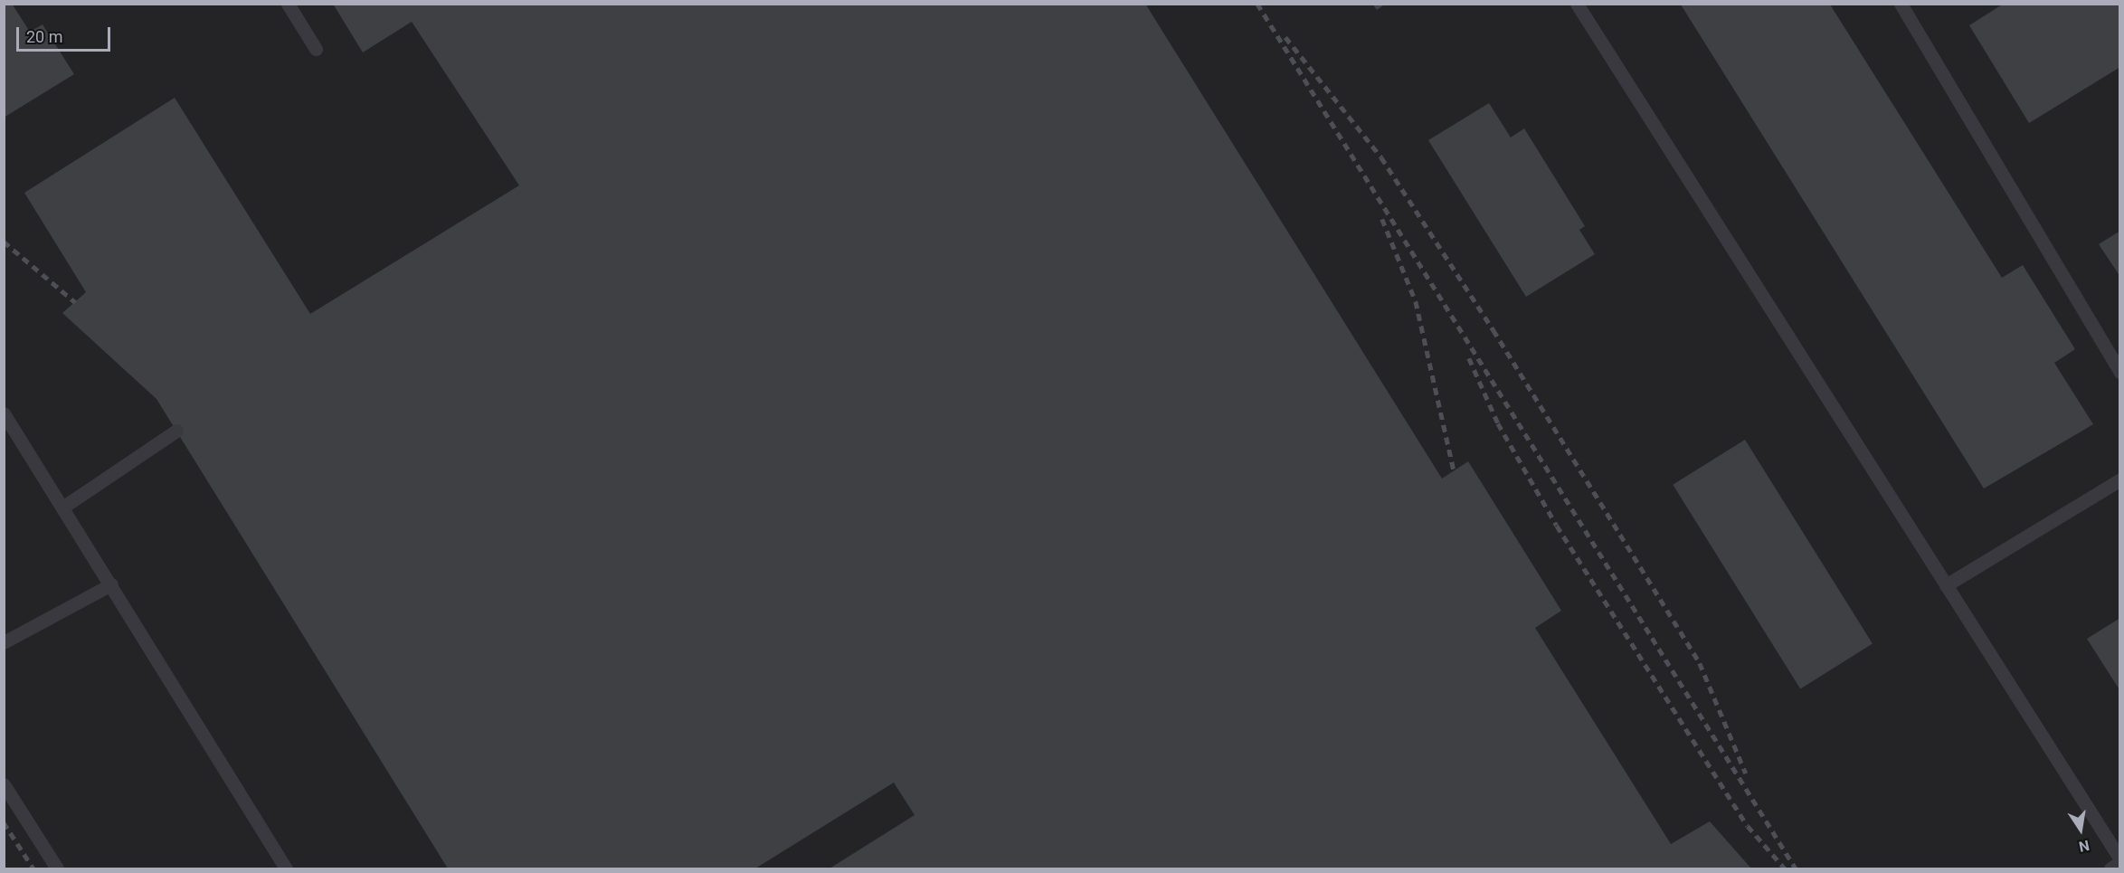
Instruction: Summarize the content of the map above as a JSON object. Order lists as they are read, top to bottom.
{
  "scale_bar": "20 m",
  "north": "bottom"
}
